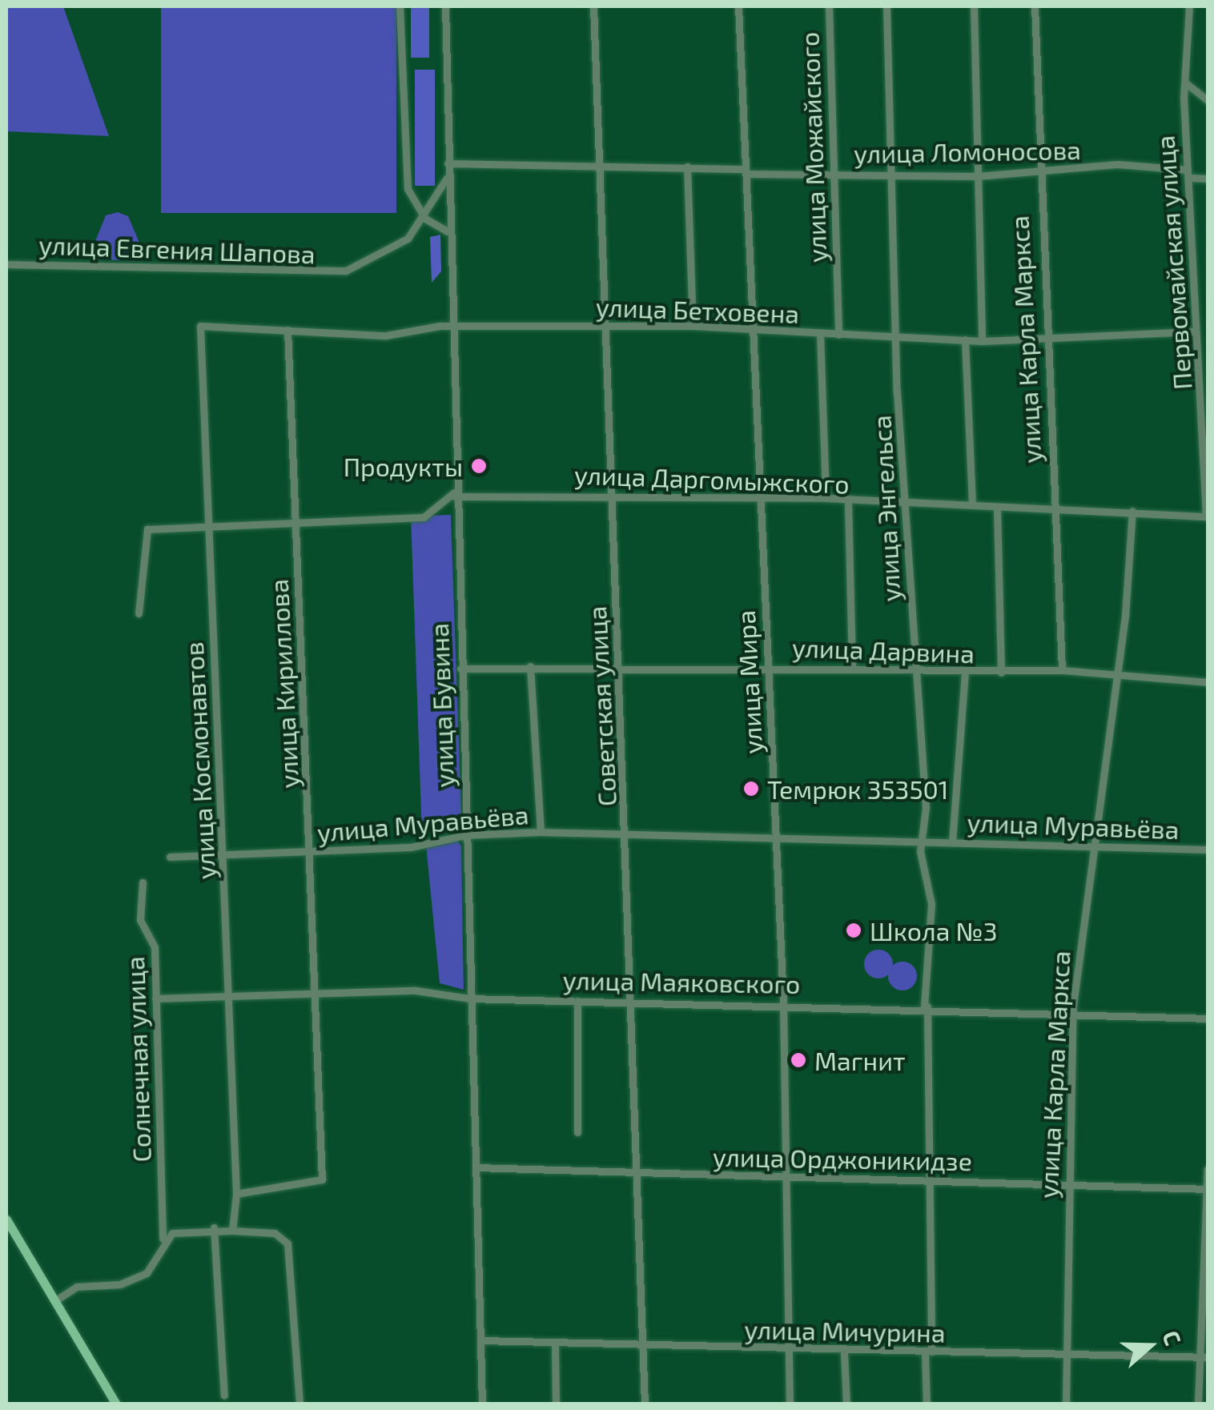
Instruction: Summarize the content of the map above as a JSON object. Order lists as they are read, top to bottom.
{
  "streets": {
    "street": [
      "улица Можайского",
      "улица Ломоносова",
      "улица Евгения Шапова",
      "Первомайская улица",
      "улица Бетховена",
      "улица Карла Маркса",
      "улица Даргомыжского",
      "улица Энгельса",
      "улица Дарвина",
      "улица Мира",
      "улица Кириллова",
      "улица Бувина",
      "Советская улица",
      "улица Космонавтов",
      "улица Муравьёва",
      "улица Маяковского",
      "Солнечная улица",
      "улица Орджоникидзе",
      "улица Мичурина"
    ]
  },
  "crossings": [
    ["улица Можайского", "улица Ломоносова"],
    ["улица Можайского", "улица Бетховена"],
    ["улица Ломоносова", "Первомайская улица"],
    ["улица Ломоносова", "улица Карла Маркса"],
    ["улица Ломоносова", "улица Энгельса"],
    ["улица Ломоносова", "улица Мира"],
    ["улица Ломоносова", "улица Бувина"],
    ["улица Ломоносова", "Советская улица"],
    ["улица Евгения Шапова", "улица Бувина"],
    ["Первомайская улица", "улица Бетховена"],
    ["Первомайская улица", "улица Даргомыжского"],
    ["улица Бетховена", "улица Карла Маркса"],
    ["улица Бетховена", "улица Энгельса"],
    ["улица Бетховена", "улица Мира"],
    ["улица Бетховена", "улица Кириллова"],
    ["улица Бетховена", "улица Бувина"],
    ["улица Бетховена", "Советская улица"],
    ["улица Бетховена", "улица Космонавтов"],
    ["улица Карла Маркса", "улица Даргомыжского"],
    ["улица Карла Маркса", "улица Дарвина"],
    ["улица Карла Маркса", "улица Муравьёва"],
    ["улица Карла Маркса", "улица Маяковского"],
    ["улица Карла Маркса", "улица Орджоникидзе"],
    ["улица Карла Маркса", "улица Мичурина"],
    ["улица Даргомыжского", "улица Энгельса"],
    ["улица Даргомыжского", "улица Мира"],
    ["улица Даргомыжского", "улица Бувина"],
    ["улица Даргомыжского", "Советская улица"],
    ["улица Энгельса", "улица Дарвина"],
    ["улица Энгельса", "улица Муравьёва"],
    ["улица Энгельса", "улица Маяковского"],
    ["улица Энгельса", "улица Орджоникидзе"],
    ["улица Энгельса", "улица Мичурина"],
    ["улица Дарвина", "улица Мира"],
    ["улица Дарвина", "улица Бувина"],
    ["улица Дарвина", "Советская улица"],
    ["улица Мира", "улица Муравьёва"],
    ["улица Мира", "улица Маяковского"],
    ["улица Мира", "улица Орджоникидзе"],
    ["улица Мира", "улица Мичурина"],
    ["улица Кириллова", "улица Космонавтов"],
    ["улица Кириллова", "улица Муравьёва"],
    ["улица Кириллова", "улица Маяковского"],
    ["улица Бувина", "улица Муравьёва"],
    ["улица Бувина", "улица Маяковского"],
    ["улица Бувина", "улица Орджоникидзе"],
    ["улица Бувина", "улица Мичурина"],
    ["Советская улица", "улица Муравьёва"],
    ["Советская улица", "улица Маяковского"],
    ["Советская улица", "улица Орджоникидзе"],
    ["Советская улица", "улица Мичурина"],
    ["улица Космонавтов", "улица Муравьёва"],
    ["улица Космонавтов", "улица Маяковского"],
    ["улица Маяковского", "Солнечная улица"]
  ],
  "places": [
    "Продукты",
    "Темрюк 353501",
    "Школа №3",
    "Магнит"
  ],
  "north": "right"
}
